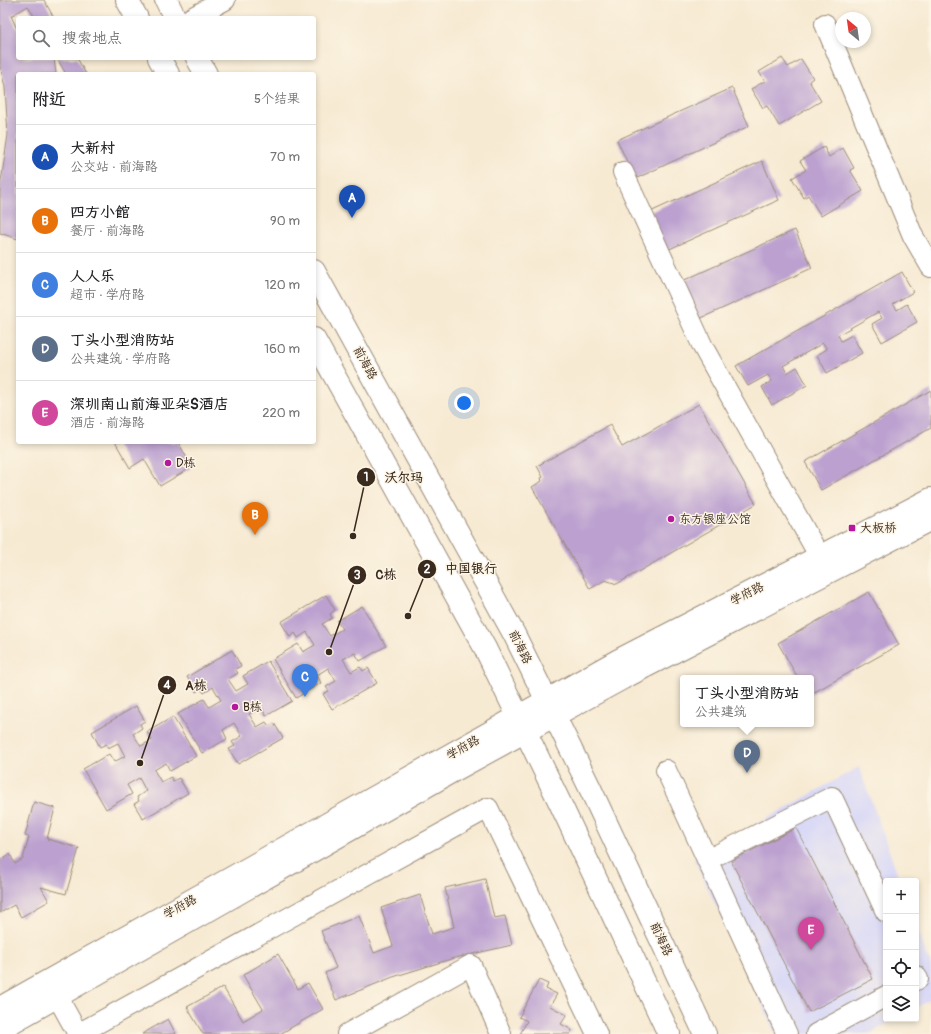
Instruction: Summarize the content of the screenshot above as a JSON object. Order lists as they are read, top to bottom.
{
  "streets": {
    "main road": ["前海路", "学府路"]
  },
  "crossings": [
    ["前海路", "学府路"]
  ],
  "places": {
    "other": [
      "D栋",
      "东方银座公馆",
      "沃尔玛",
      "中国银行",
      "C栋",
      "B栋",
      "A栋"
    ],
    "transit": ["大板桥"]
  },
  "north": "top left",
  "page": {
    "search": "搜索地点",
    "heading": ["附近", "5个结果"],
    "list": [
      {
        "mark": "A",
        "name": "大新村",
        "note": "公交站 · 前海路",
        "value": "70 m"
      },
      {
        "mark": "B",
        "name": "四方小館",
        "note": "餐厅 · 前海路",
        "value": "90 m"
      },
      {
        "mark": "C",
        "name": "人人乐",
        "note": "超市 · 学府路",
        "value": "120 m"
      },
      {
        "mark": "D",
        "name": "丁头小型消防站",
        "note": "公共建筑 · 学府路",
        "value": "160 m"
      },
      {
        "mark": "E",
        "name": "深圳南山前海亚朵S酒店",
        "note": "酒店 · 前海路",
        "value": "220 m"
      }
    ],
    "pins": [
      "A",
      "B",
      "C",
      "D",
      "E"
    ],
    "popup": ["丁头小型消防站", "公共建筑"],
    "map_buttons": ["+", "−"]
  }
}
